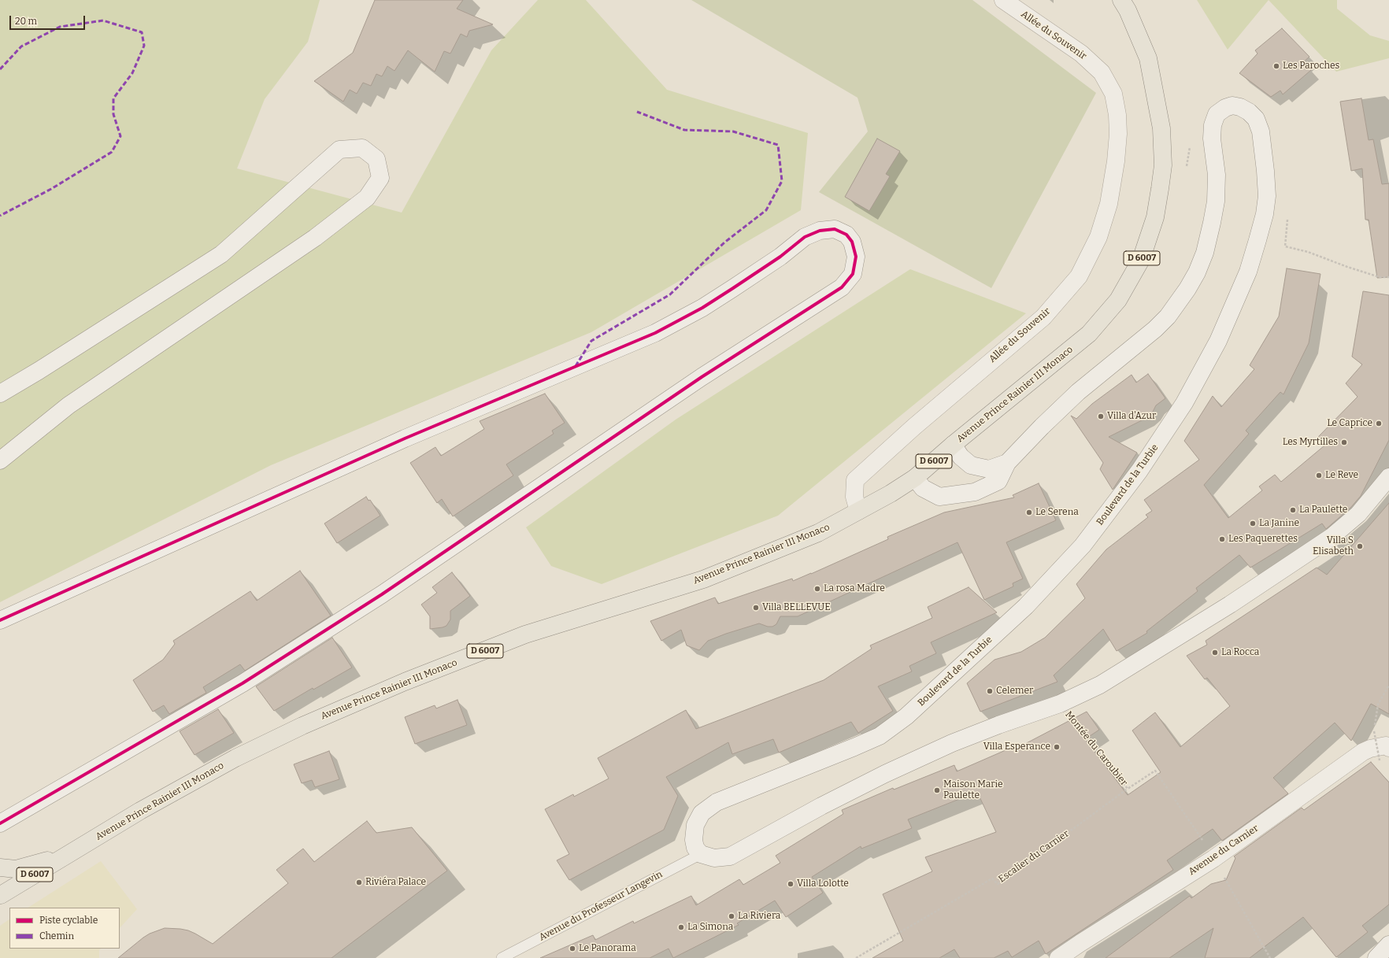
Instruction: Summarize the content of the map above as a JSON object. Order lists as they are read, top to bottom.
{
  "streets": {
    "main road": ["D 6007", "Avenue Prince Rainier III Monaco"],
    "street": ["Allée du Souvenir", "Boulevard de la Turbie", "Avenue du Carnier"],
    "lane": ["Avenue du Professeur Langevin"],
    "path": ["Montée du Caroubier", "Escalier du Carnier"]
  },
  "crossings": [
    ["Allée du Souvenir", "Avenue Prince Rainier III Monaco"],
    ["Avenue Prince Rainier III Monaco", "Boulevard de la Turbie"],
    ["Boulevard de la Turbie", "Avenue du Professeur Langevin"],
    ["Montée du Caroubier", "Avenue du Carnier"],
    ["Montée du Caroubier", "Escalier du Carnier"]
  ],
  "places": [
    "Les Paroches",
    "Villa d'Azur",
    "Le Caprice",
    "Les Myrtilles",
    "Le Reve",
    "La Paulette",
    "Le Serena",
    "La Janine",
    "Les Paquerettes",
    "Villa S Elisabeth",
    "La rosa Madre",
    "Villa BELLEVUE",
    "La Rocca",
    "Celemer",
    "Villa Esperance",
    "Maison Marie Paulette",
    "Riviéra Palace",
    "Villa Lolotte",
    "La Riviera",
    "La Simona",
    "Le Panorama"
  ],
  "legend": ["Piste cyclable", "Chemin"],
  "scale_bar": "20 m"
}
